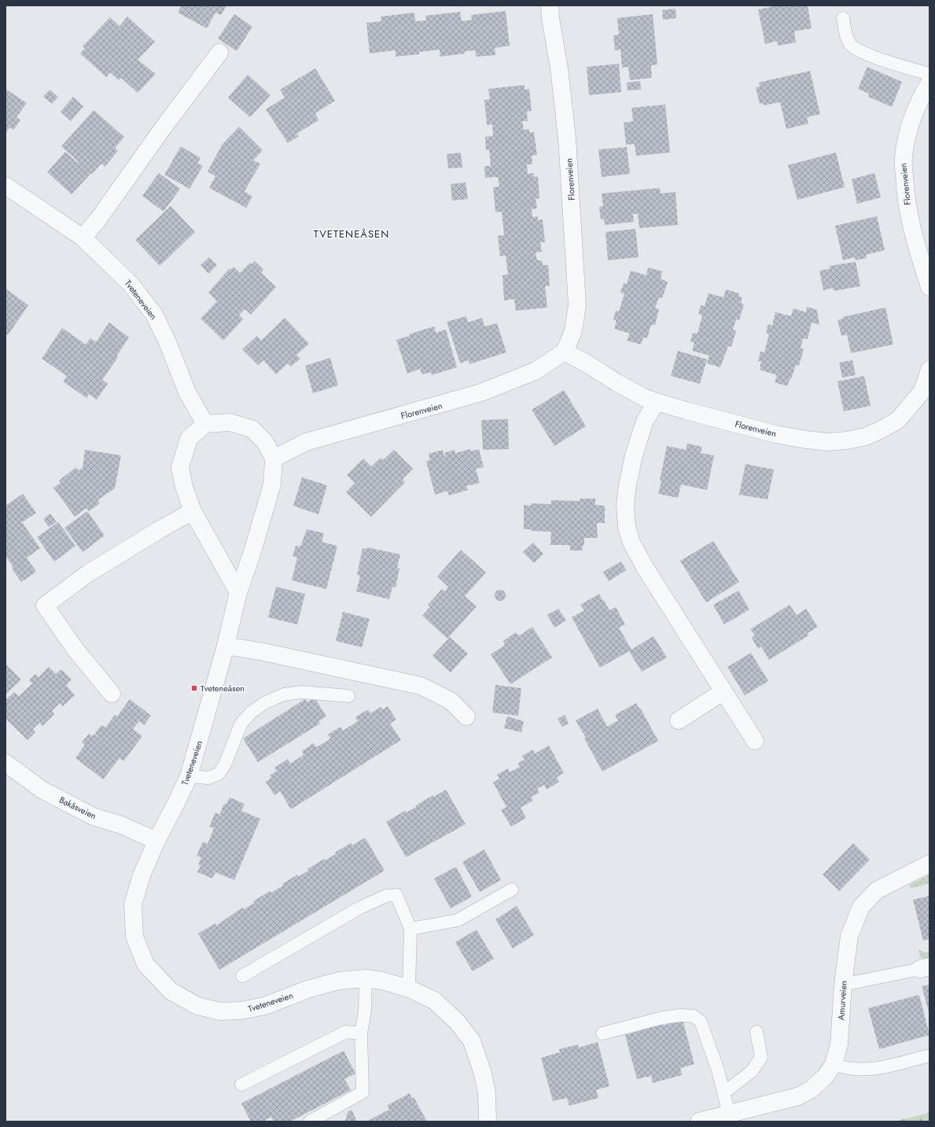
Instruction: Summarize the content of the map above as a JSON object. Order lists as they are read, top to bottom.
{
  "streets": {
    "street": [
      "Florenveien",
      "Tveteneveien",
      "Bakåsveien",
      "Amurveien"
    ]
  },
  "crossings": [
    ["Florenveien", "Tveteneveien"],
    ["Tveteneveien", "Bakåsveien"]
  ],
  "districts": ["TVETENEÅSEN"],
  "places": {
    "transit": ["Tveteneåsen"]
  }
}
